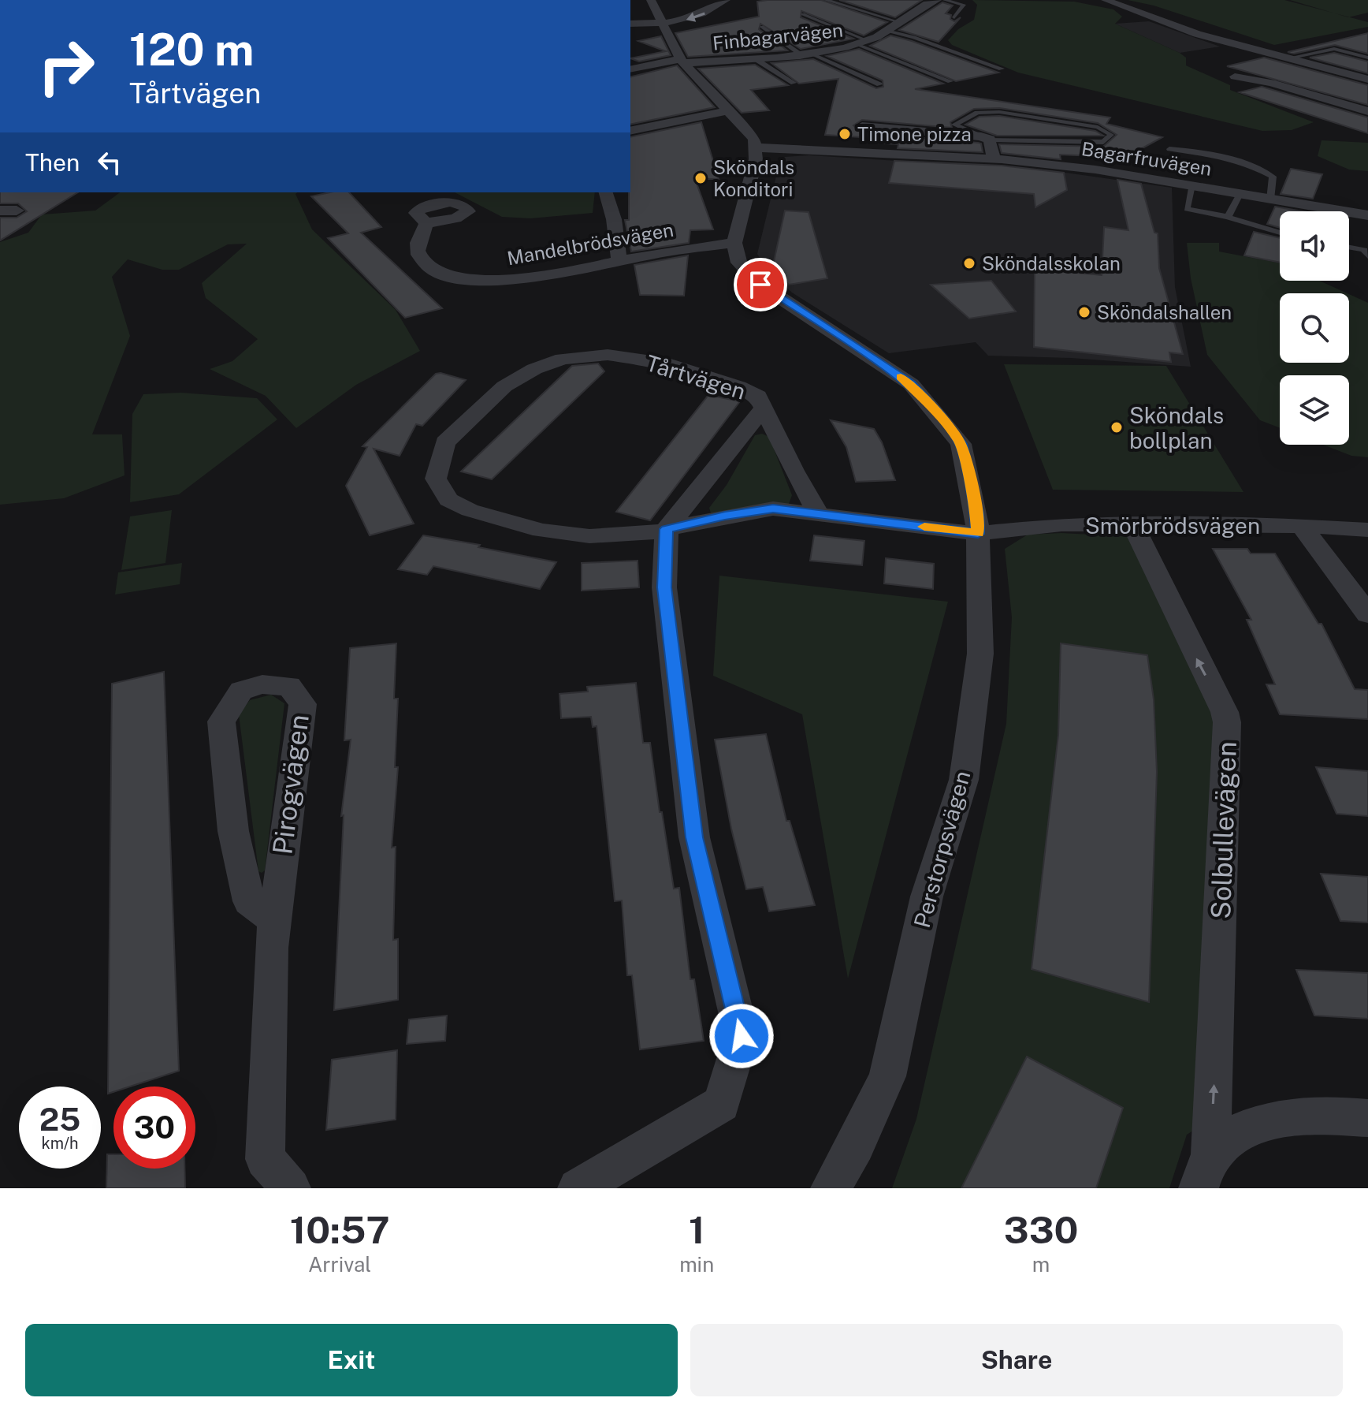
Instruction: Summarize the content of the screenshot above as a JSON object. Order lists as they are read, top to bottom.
{
  "streets": {
    "street": [
      "Finbagarvägen",
      "Bagarfruvägen",
      "Mandelbrödsvägen",
      "Tårtvägen",
      "Smörbrödsvägen",
      "Pirogvägen",
      "Solbullevägen",
      "Perstorpsvägen"
    ]
  },
  "crossings": [
    ["Mandelbrödsvägen", "Perstorpsvägen"],
    ["Tårtvägen", "Smörbrödsvägen"],
    ["Tårtvägen", "Perstorpsvägen"],
    ["Smörbrödsvägen", "Solbullevägen"],
    ["Smörbrödsvägen", "Perstorpsvägen"]
  ],
  "one_way": ["Solbullevägen"],
  "places": [
    "Timone pizza",
    "Sköndals Konditori",
    "Sköndalsskolan",
    "Sköndalshallen",
    "Sköndals bollplan"
  ],
  "page": {
    "turn": ["120 m", "Tårtvägen"],
    "then": "Then",
    "speed": "25 km/h",
    "limit": "30",
    "eta": [
      "10:57",
      "Arrival",
      "1",
      "min",
      "330",
      "m"
    ],
    "buttons": ["Exit", "Share"]
  }
}
